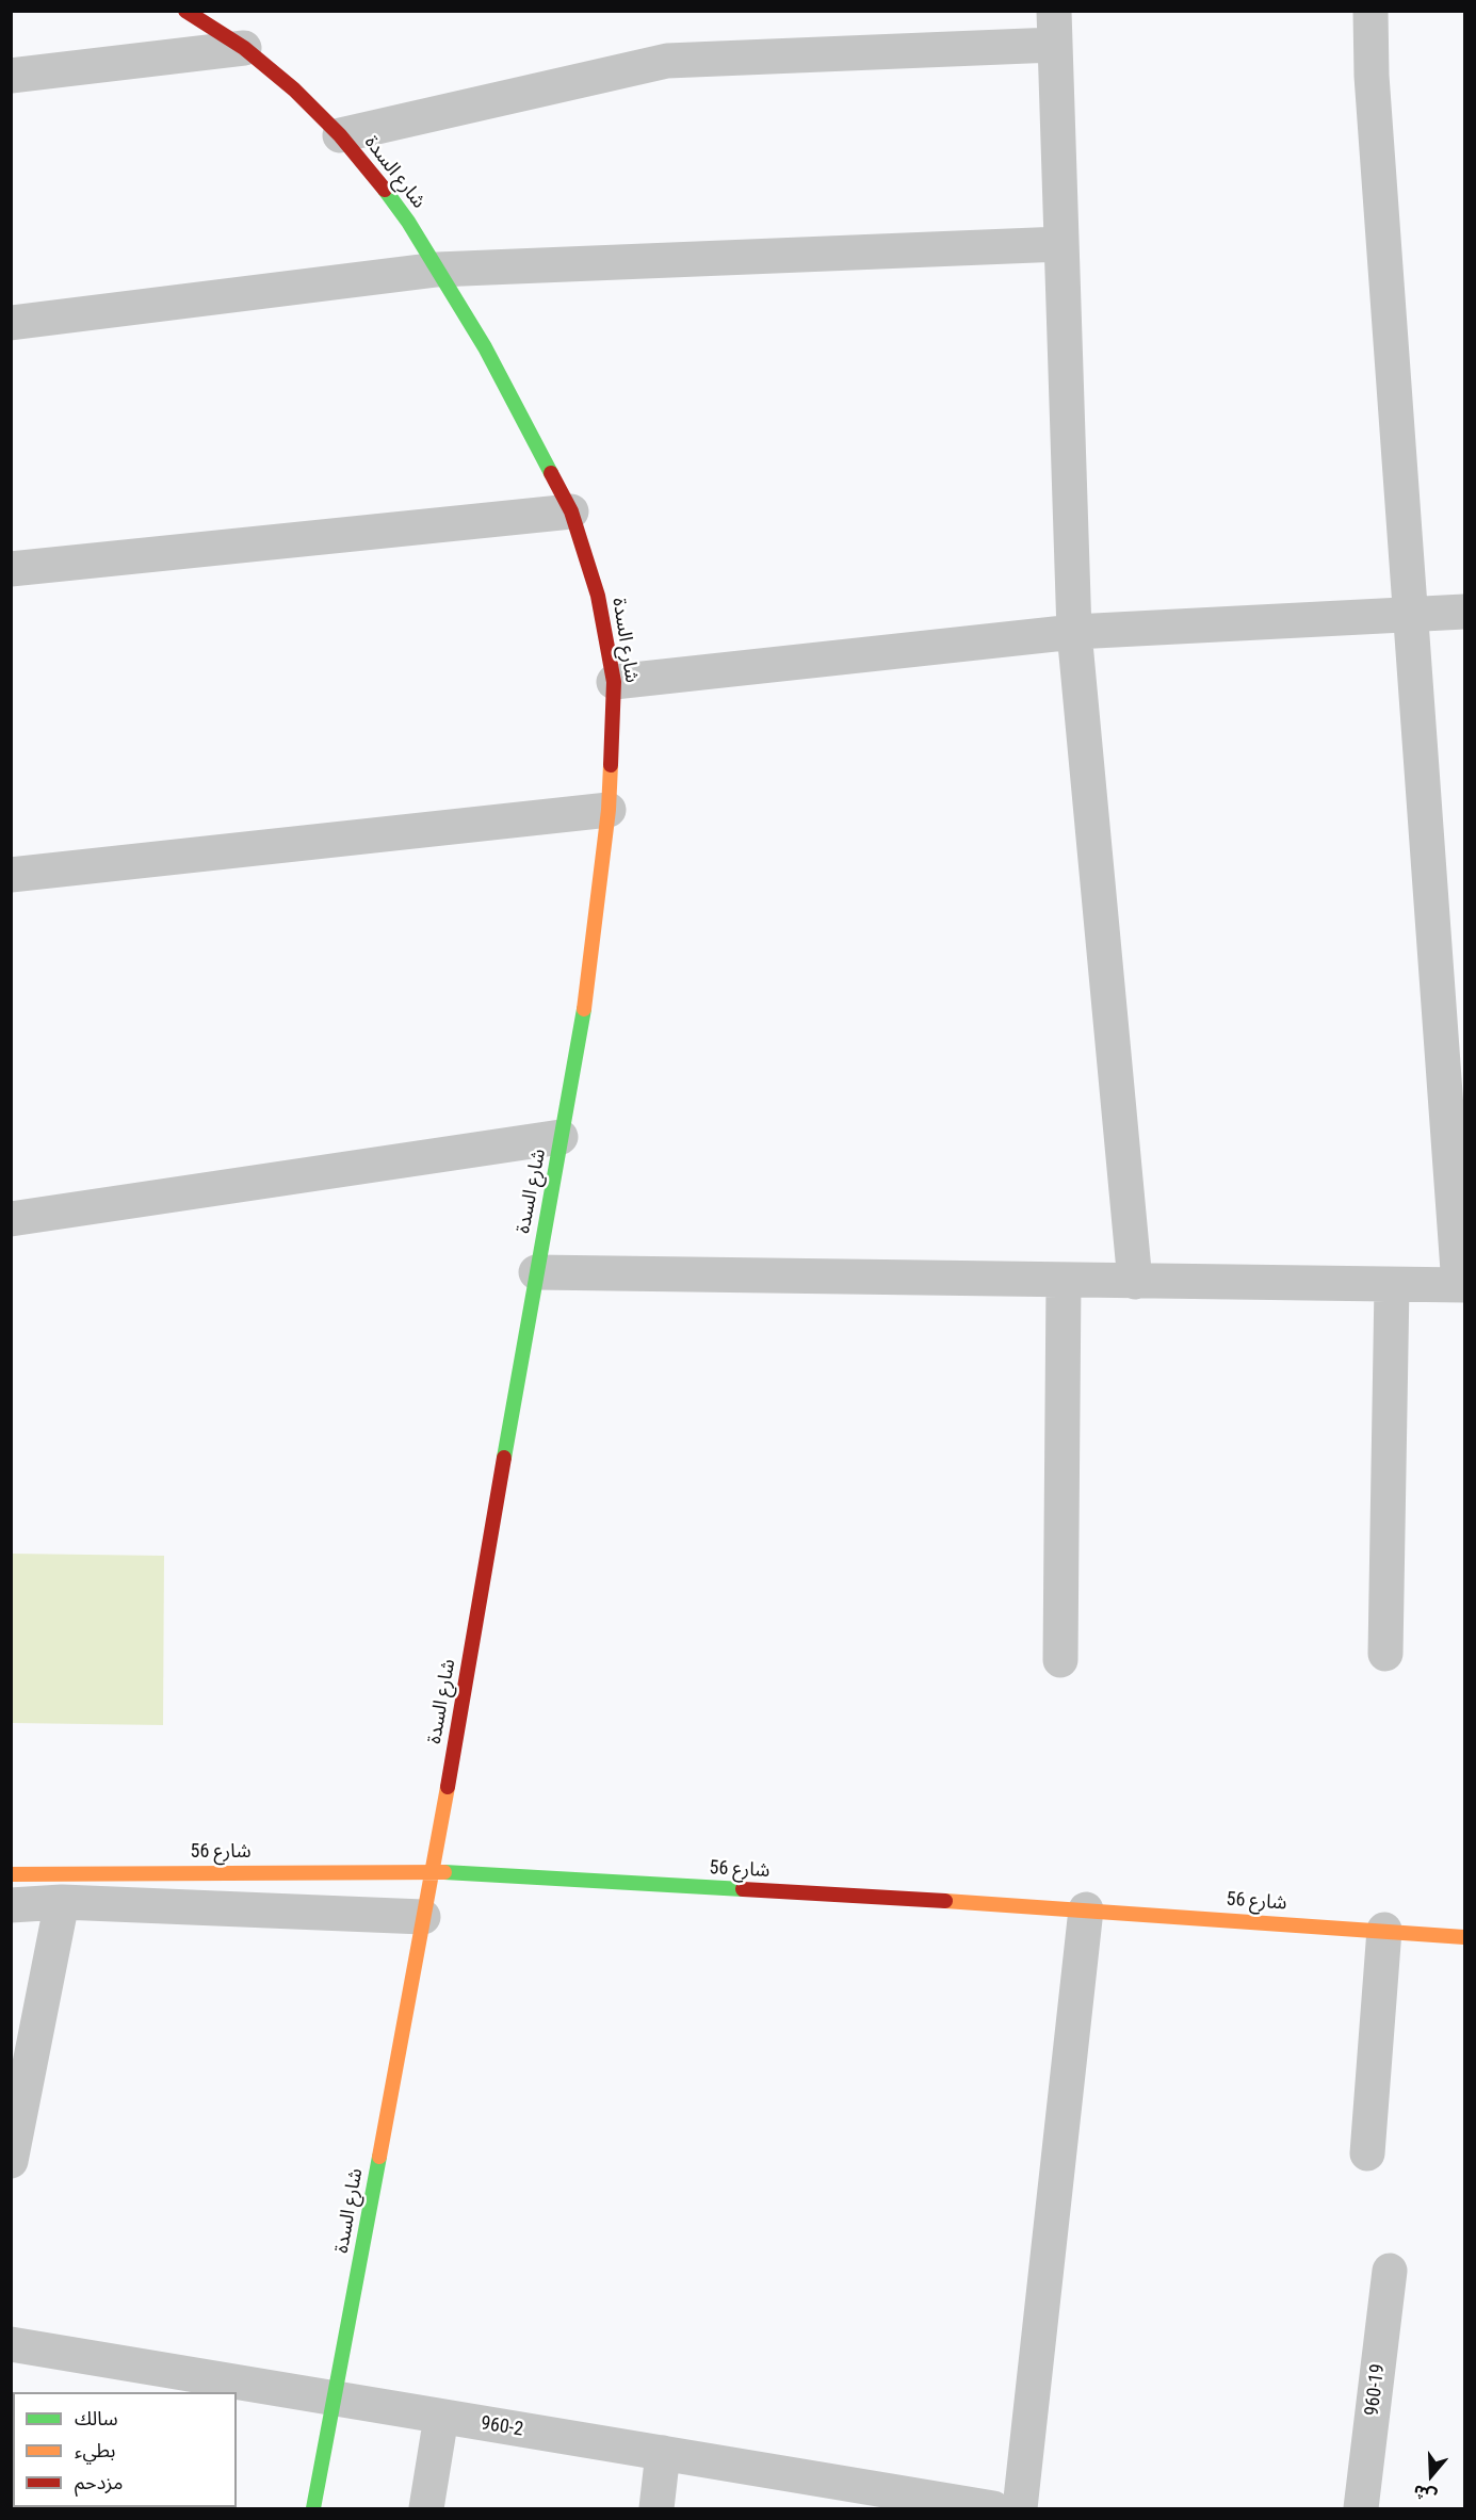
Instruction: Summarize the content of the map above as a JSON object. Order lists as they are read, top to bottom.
{
  "streets": {
    "street": [
      "شارع السدة",
      "شارع 56",
      "960-19",
      "960-2"
    ]
  },
  "crossings": [
    ["شارع السدة", "شارع 56"],
    ["شارع السدة", "960-2"]
  ],
  "legend": ["سالك", "بطيء", "مزدحم"],
  "north": "bottom"
}
